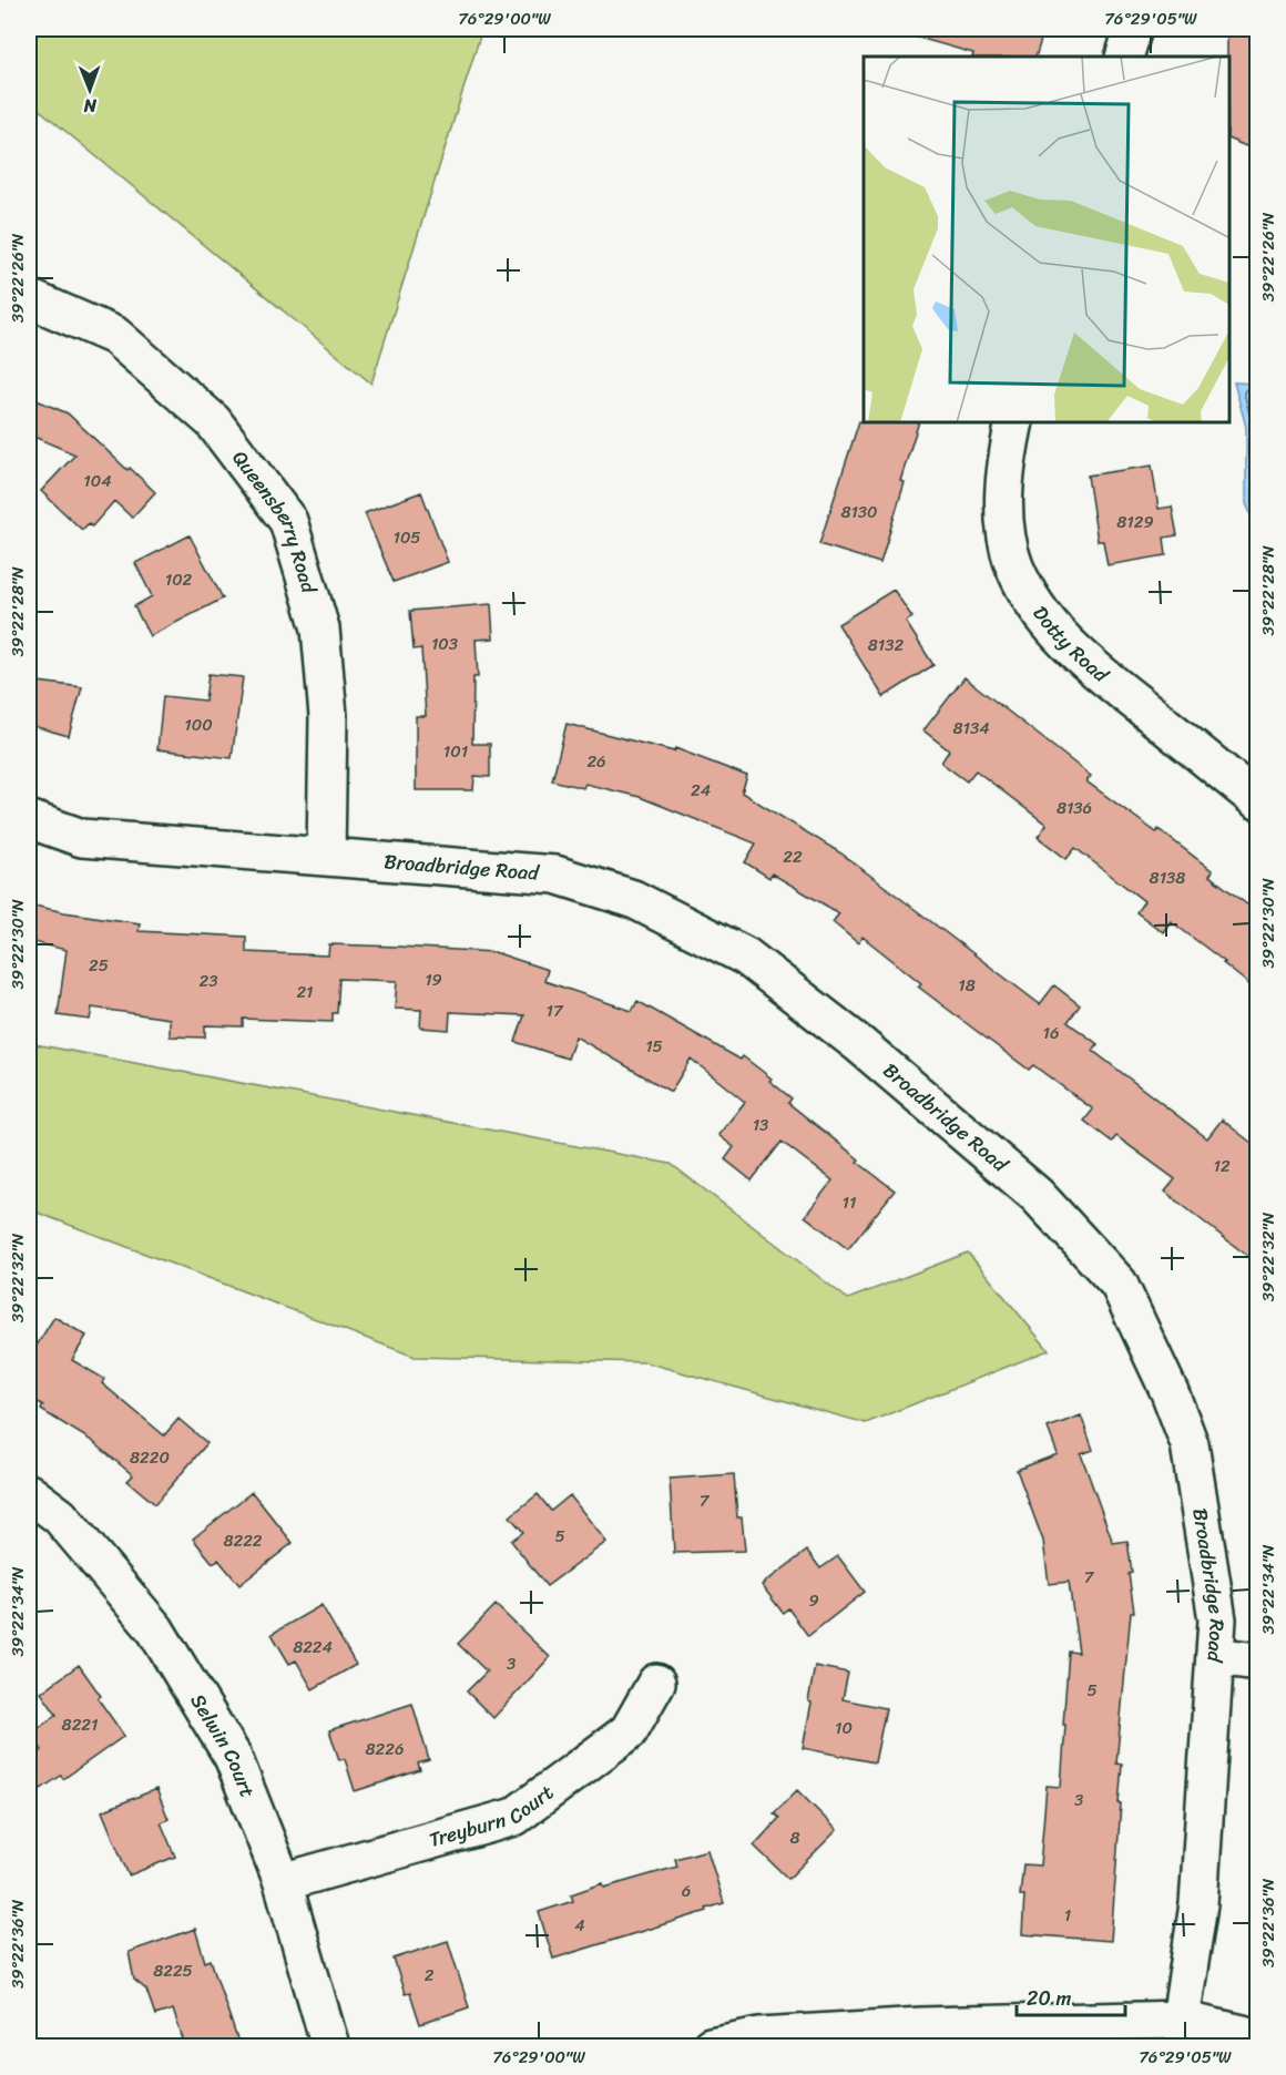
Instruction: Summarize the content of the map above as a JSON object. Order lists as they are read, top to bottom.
{
  "streets": {
    "street": [
      "Queensberry Road",
      "Dotty Road",
      "Broadbridge Road",
      "Selwin Court",
      "Treyburn Court"
    ]
  },
  "crossings": [
    ["Queensberry Road", "Broadbridge Road"],
    ["Selwin Court", "Treyburn Court"]
  ],
  "house_numbers": [
    "104",
    "8130",
    "8129",
    "105",
    "102",
    "103",
    "8132",
    "100",
    "8134",
    "101",
    "26",
    "24",
    "8136",
    "22",
    "8138",
    "25",
    "19",
    "23",
    "18",
    "21",
    "17",
    "16",
    "15",
    "13",
    "12",
    "11",
    "8220",
    "7",
    "5",
    "8222",
    "7",
    "9",
    "8224",
    "3",
    "5",
    "8221",
    "10",
    "8226",
    "3",
    "8",
    "6",
    "1",
    "4",
    "8225",
    "2"
  ],
  "scale_bar": "20 m",
  "north": "bottom",
  "coordinates": [
    "76°29'00\"W",
    "76°29'05\"W",
    "39°22'26\"N",
    "39°22'28\"N",
    "39°22'30\"N",
    "39°22'32\"N",
    "39°22'34\"N",
    "39°22'36\"N"
  ]
}
